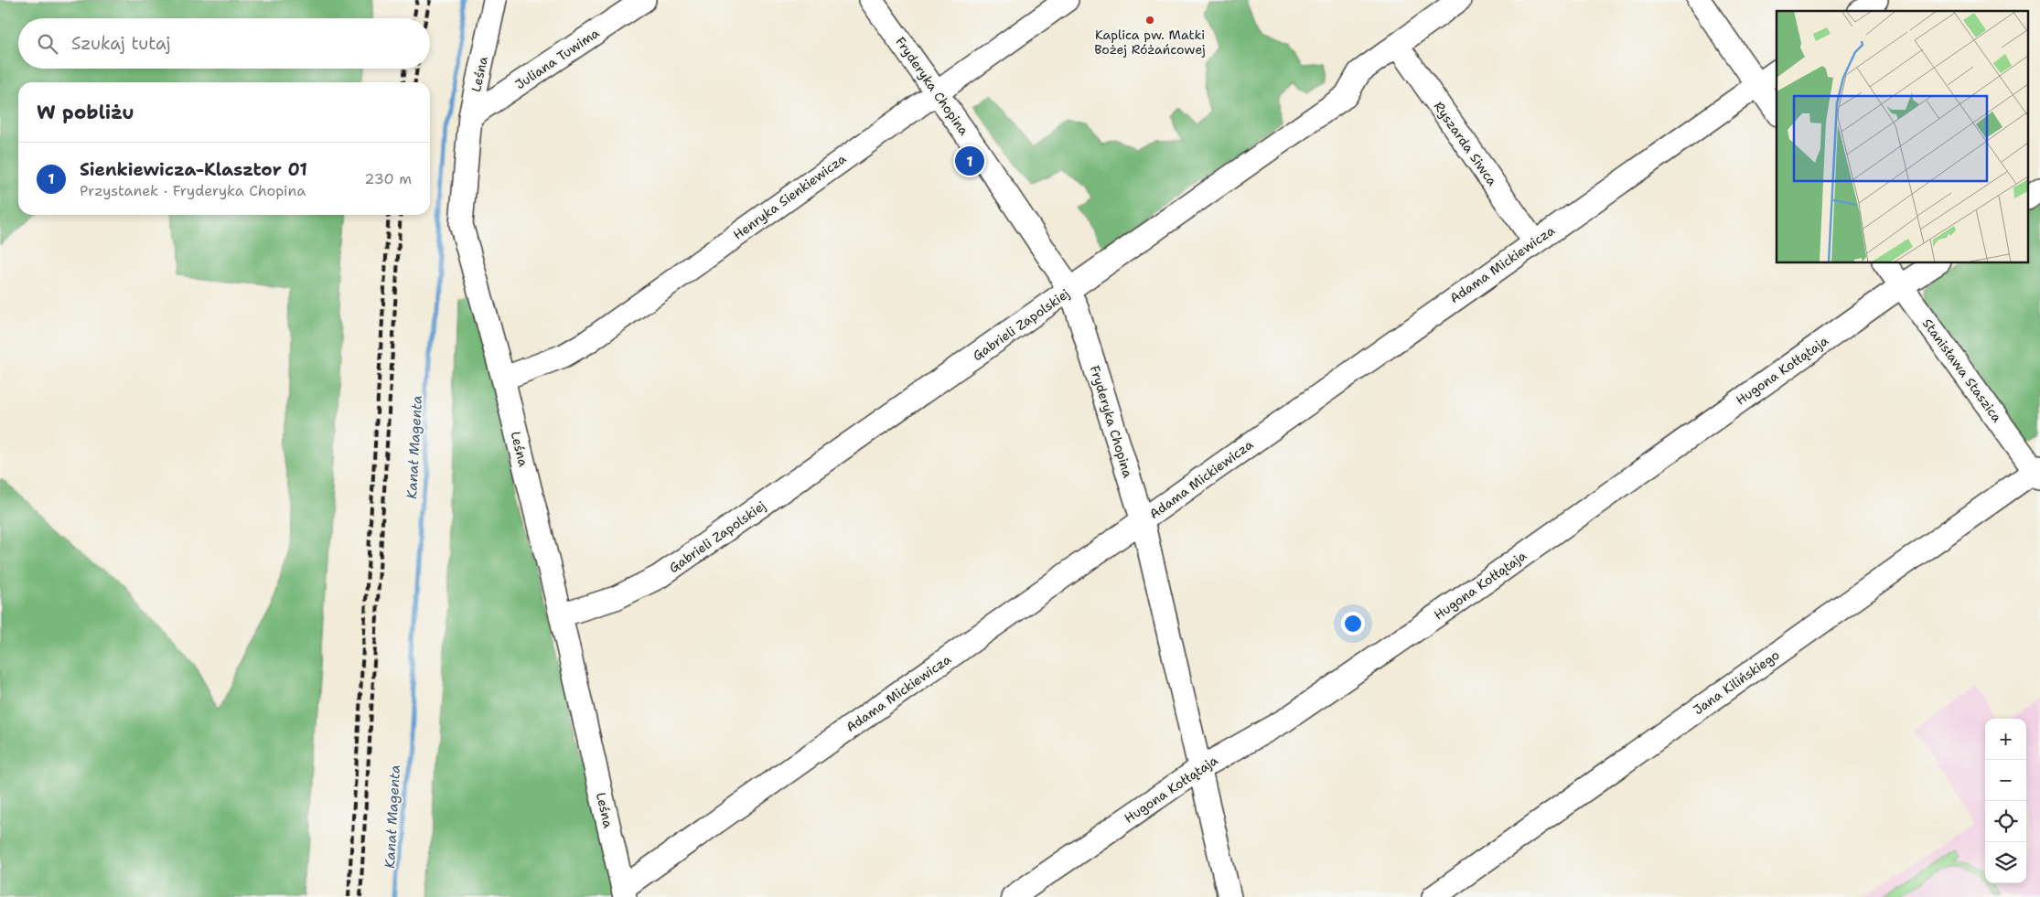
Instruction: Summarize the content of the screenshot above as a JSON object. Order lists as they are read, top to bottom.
{
  "streets": {
    "street": [
      "Juliana Tuwima",
      "Leśna",
      "Fryderyka Chopina",
      "Ryszarda Siwca",
      "Henryka Sienkiewicza",
      "Adama Mickiewicza",
      "Gabrieli Zapolskiej",
      "Hugona Kołłątaja",
      "Stanisława Staszica",
      "Jana Kilińskiego"
    ]
  },
  "crossings": [
    ["Juliana Tuwima", "Leśna"],
    ["Leśna", "Henryka Sienkiewicza"],
    ["Leśna", "Adama Mickiewicza"],
    ["Leśna", "Gabrieli Zapolskiej"],
    ["Fryderyka Chopina", "Henryka Sienkiewicza"],
    ["Fryderyka Chopina", "Adama Mickiewicza"],
    ["Fryderyka Chopina", "Gabrieli Zapolskiej"],
    ["Fryderyka Chopina", "Hugona Kołłątaja"],
    ["Ryszarda Siwca", "Adama Mickiewicza"],
    ["Ryszarda Siwca", "Gabrieli Zapolskiej"],
    ["Hugona Kołłątaja", "Stanisława Staszica"],
    ["Stanisława Staszica", "Jana Kilińskiego"]
  ],
  "water": ["Kanał Magenta"],
  "places": ["Kaplica pw. Matki Bożej Różańcowej"],
  "page": {
    "search": "Szukaj tutaj",
    "heading": "W pobliżu",
    "list": [
      {
        "mark": "1",
        "name": "Sienkiewicza-Klasztor 01",
        "note": "Przystanek · Fryderyka Chopina",
        "value": "230 m"
      }
    ],
    "pins": "1",
    "map_buttons": ["+", "−"]
  }
}
